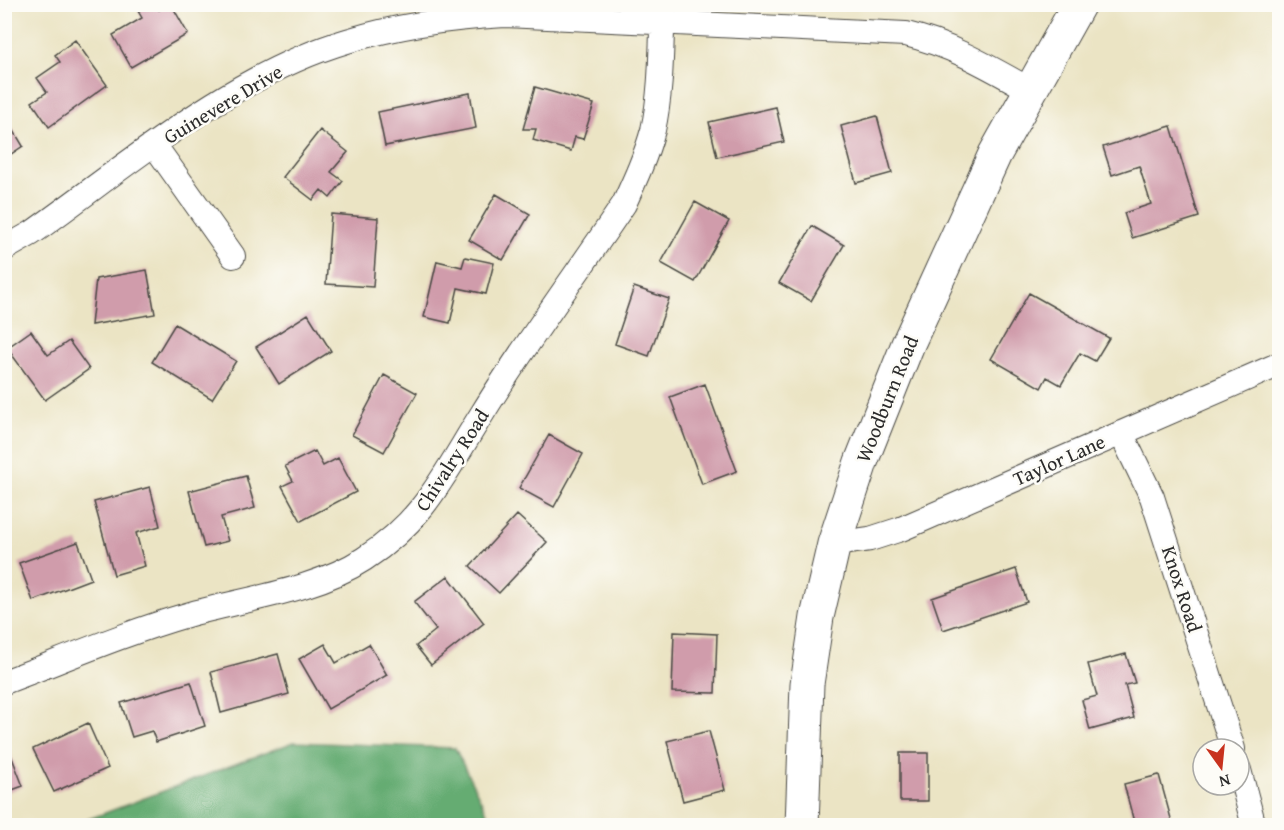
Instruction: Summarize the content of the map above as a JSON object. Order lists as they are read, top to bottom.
{
  "streets": {
    "street": [
      "Guinevere Drive",
      "Woodburn Road",
      "Chivalry Road",
      "Taylor Lane",
      "Knox Road"
    ]
  },
  "crossings": [
    ["Guinevere Drive", "Woodburn Road"],
    ["Guinevere Drive", "Chivalry Road"],
    ["Woodburn Road", "Taylor Lane"],
    ["Taylor Lane", "Knox Road"]
  ],
  "north": "bottom"
}
